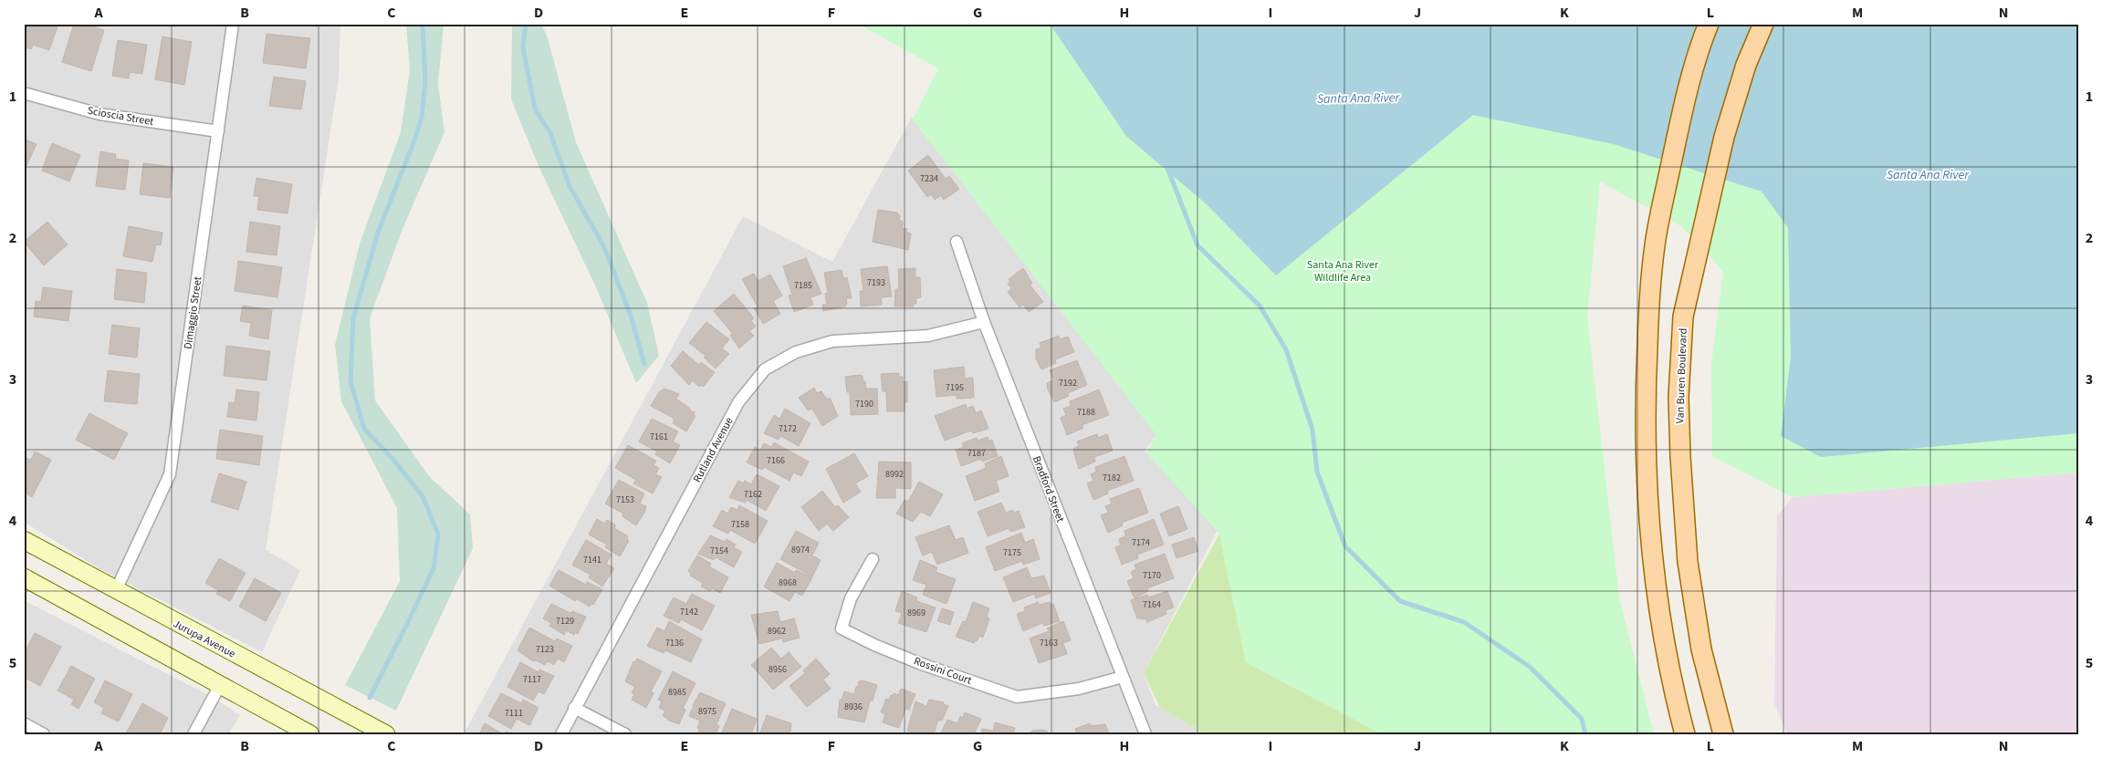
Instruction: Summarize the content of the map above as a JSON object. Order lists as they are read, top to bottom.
{
  "streets": {
    "main road": ["Van Buren Boulevard", "Jurupa Avenue"],
    "street": [
      "Scioscia Street",
      "Dimaggio Street",
      "Rutland Avenue",
      "Bradford Street",
      "Rossini Court"
    ]
  },
  "crossings": [
    ["Scioscia Street", "Dimaggio Street"],
    ["Dimaggio Street", "Jurupa Avenue"],
    ["Rutland Avenue", "Bradford Street"],
    ["Bradford Street", "Rossini Court"]
  ],
  "water": ["Santa Ana River"],
  "parks": ["Santa Ana River Wildlife Area"],
  "house_numbers": [
    "7234",
    "7193",
    "7185",
    "7192",
    "7195",
    "7190",
    "7188",
    "7172",
    "7161",
    "7187",
    "7166",
    "8992",
    "7182",
    "7162",
    "7153",
    "7158",
    "7174",
    "8974",
    "7154",
    "7175",
    "7141",
    "7170",
    "8968",
    "7164",
    "7142",
    "8969",
    "7129",
    "8962",
    "7136",
    "7163",
    "7123",
    "8956",
    "7117",
    "8985",
    "8936",
    "8975",
    "7111"
  ],
  "grid": {
    "columns": [
      "A",
      "B",
      "C",
      "D",
      "E",
      "F",
      "G",
      "H",
      "I",
      "J",
      "K",
      "L",
      "M",
      "N"
    ],
    "rows": [
      "1",
      "2",
      "3",
      "4",
      "5"
    ]
  }
}
